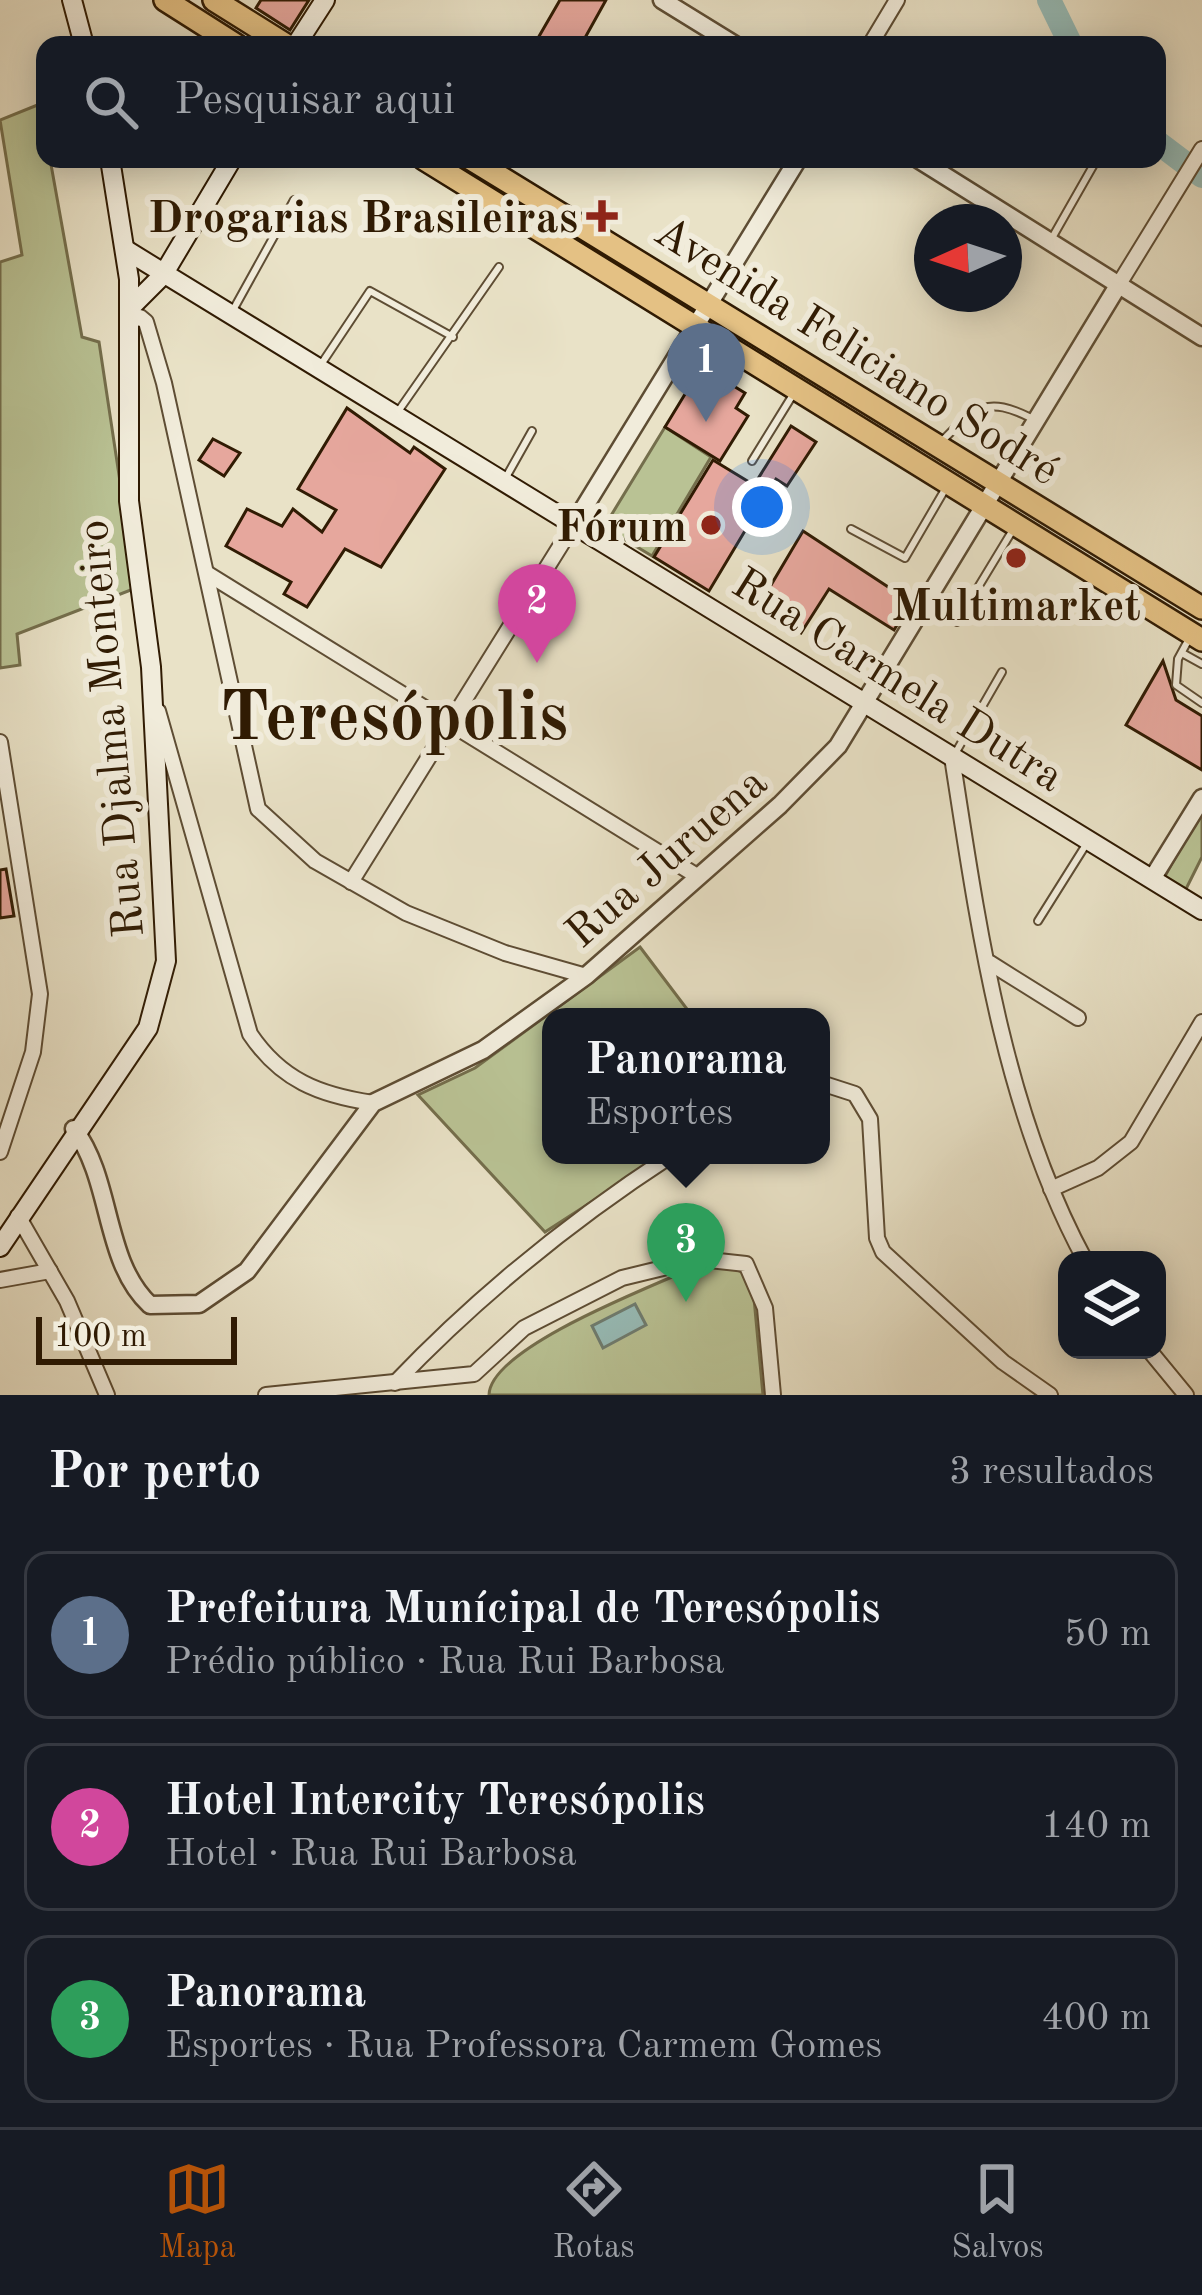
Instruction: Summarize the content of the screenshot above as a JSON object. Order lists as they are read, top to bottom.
{
  "streets": {
    "main road": ["Avenida Feliciano Sodré", "Rua Carmela Dutra", "Rua Djalma Monteiro"],
    "street": ["Rua Juruena"]
  },
  "crossings": [
    ["Avenida Feliciano Sodré", "Rua Juruena"],
    ["Rua Carmela Dutra", "Rua Djalma Monteiro"],
    ["Rua Carmela Dutra", "Rua Juruena"],
    ["Rua Djalma Monteiro", "Rua Juruena"]
  ],
  "districts": ["Teresópolis"],
  "places": {
    "health": ["Drogarias Brasileiras"],
    "other": ["Fórum", "Multimarket"]
  },
  "scale_bar": "100 m",
  "north": "left",
  "page": {
    "search": "Pesquisar aqui",
    "pins": ["1", "2", "3"],
    "popup": ["Panorama", "Esportes"],
    "scale": "100 m",
    "heading": ["Por perto", "3 resultados"],
    "list": [
      {
        "mark": "1",
        "name": "Prefeitura Munícipal de Teresópolis",
        "note": "Prédio público · Rua Rui Barbosa",
        "value": "50 m"
      },
      {
        "mark": "2",
        "name": "Hotel Intercity Teresópolis",
        "note": "Hotel · Rua Rui Barbosa",
        "value": "140 m"
      },
      {
        "mark": "3",
        "name": "Panorama",
        "note": "Esportes · Rua Professora Carmem Gomes",
        "value": "400 m"
      }
    ],
    "nav": ["Mapa", "Rotas", "Salvos"]
  }
}
